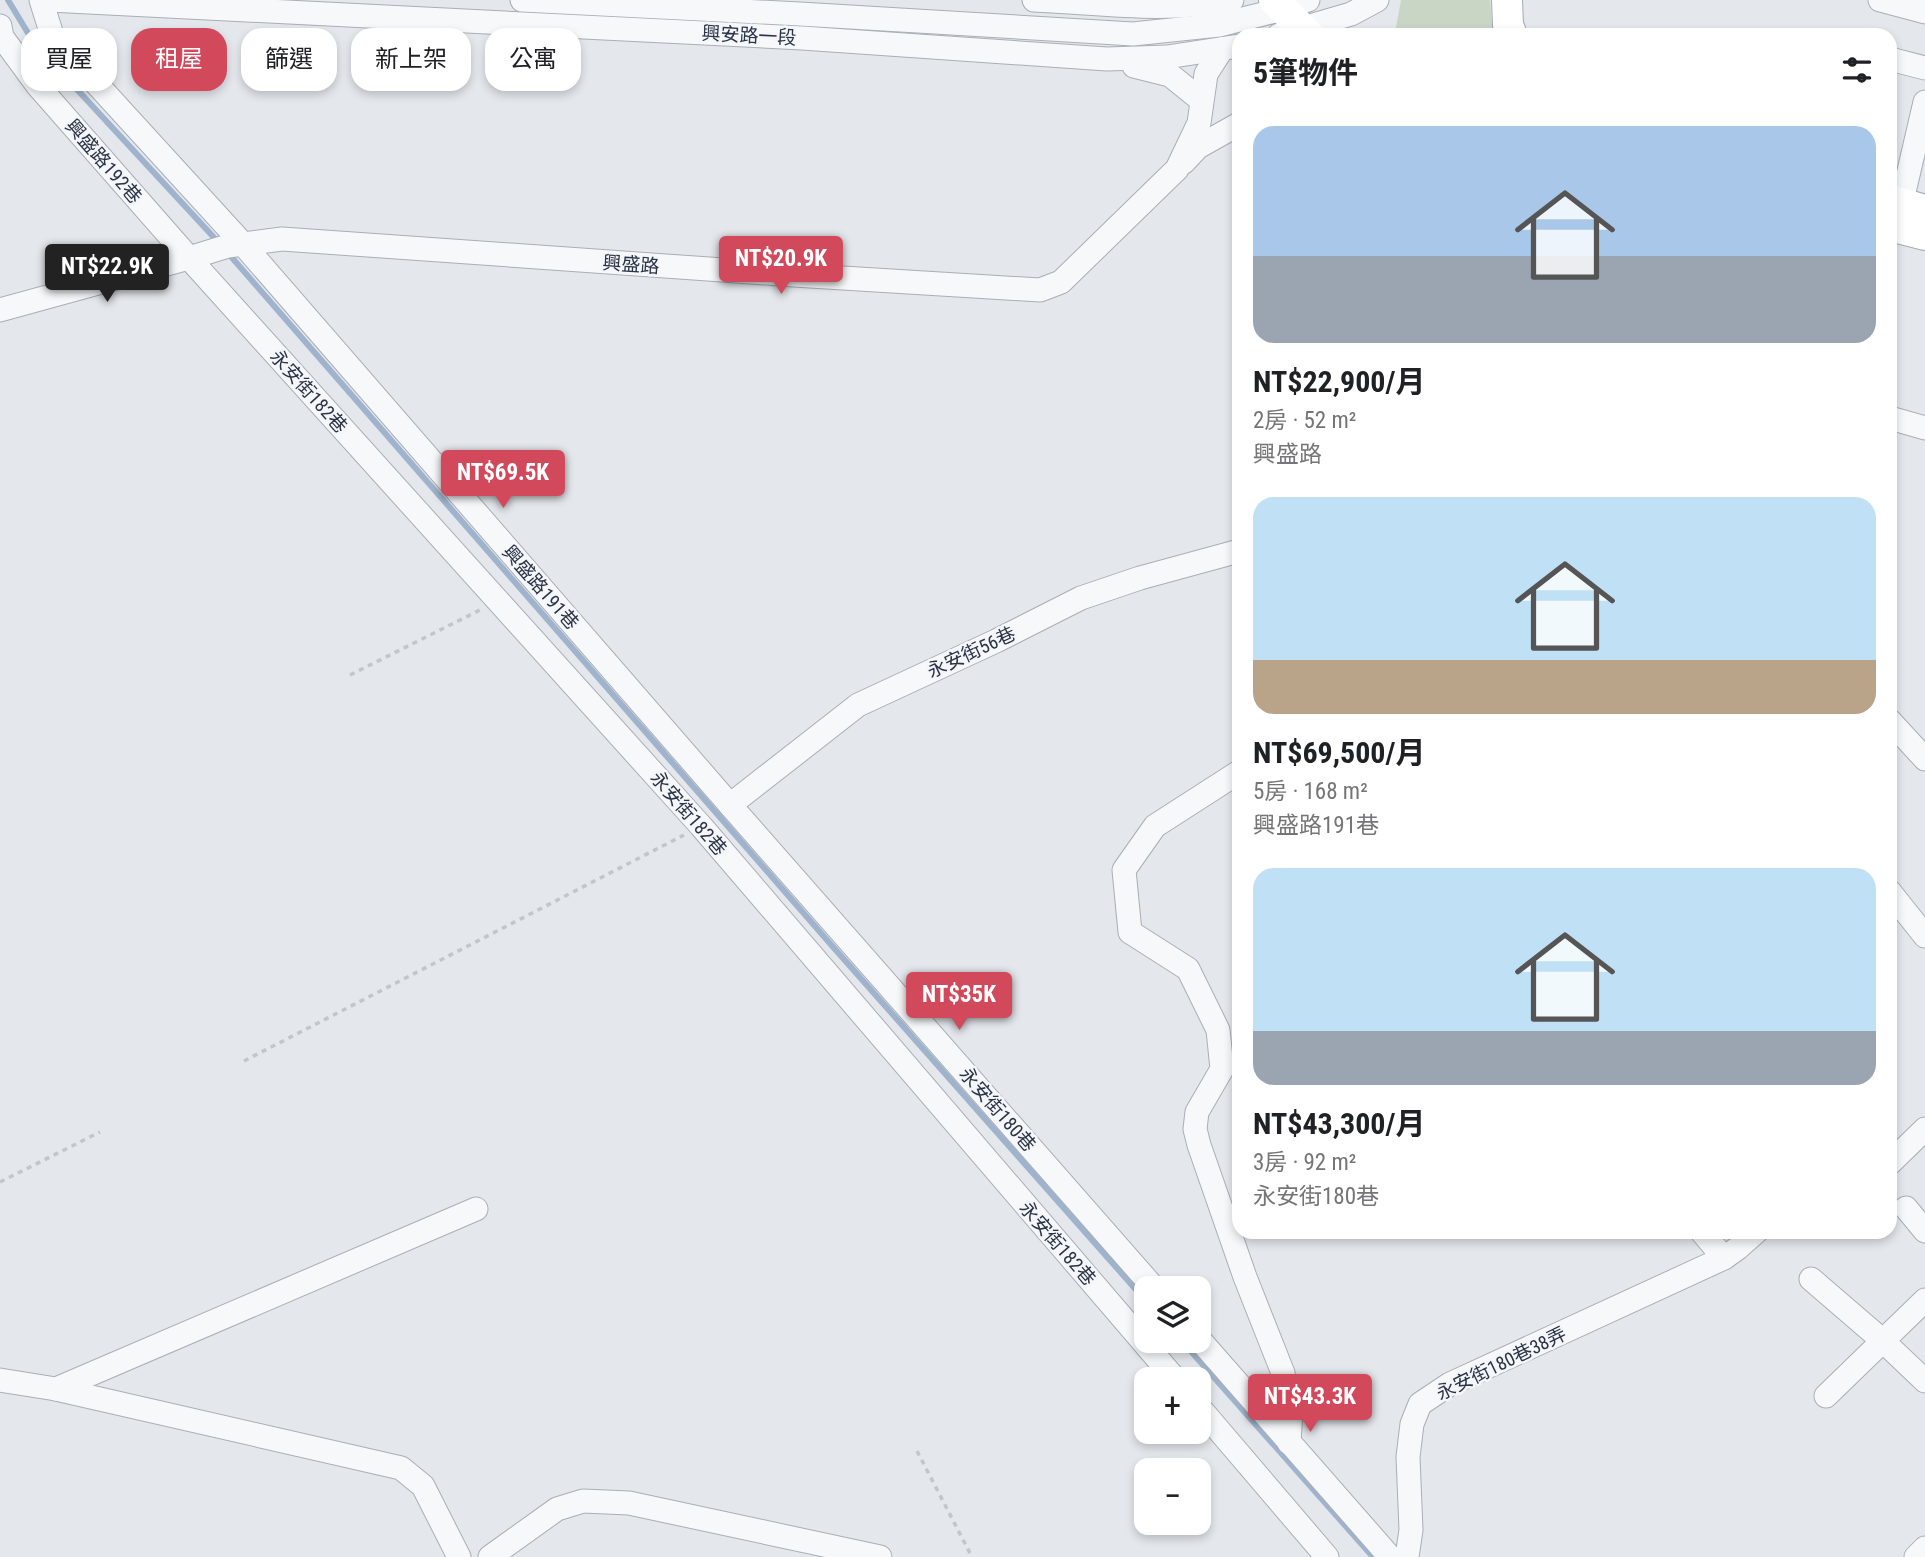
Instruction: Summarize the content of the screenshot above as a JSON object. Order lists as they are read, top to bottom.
{
  "streets": {
    "street": [
      "興安路一段",
      "興盛路192巷",
      "興盛路",
      "永安街182巷",
      "興盛路191巷",
      "永安街56巷",
      "永安街180巷",
      "永安街180巷38弄"
    ]
  },
  "crossings": [
    ["興安路一段", "興盛路"],
    ["興盛路192巷", "興盛路"],
    ["興盛路192巷", "永安街182巷"],
    ["興盛路", "永安街182巷"],
    ["興盛路", "興盛路191巷"],
    ["興盛路191巷", "永安街56巷"],
    ["興盛路191巷", "永安街180巷"],
    ["永安街56巷", "永安街180巷"]
  ],
  "page": {
    "chip": [
      "買屋",
      "租屋",
      "篩選",
      "新上架",
      "公寓"
    ],
    "heading": "5筆物件",
    "list": [
      {
        "name": "NT$22,900/月",
        "note": "2房 · 52 m² · 興盛路"
      },
      {
        "name": "NT$69,500/月",
        "note": "5房 · 168 m² · 興盛路191巷"
      },
      {
        "name": "NT$43,300/月",
        "note": "3房 · 92 m² · 永安街180巷"
      }
    ],
    "price": [
      "NT$20.9K",
      "NT$22.9K",
      "NT$69.5K",
      "NT$35K",
      "NT$43.3K"
    ],
    "map_buttons": ["+", "−"]
  }
}
